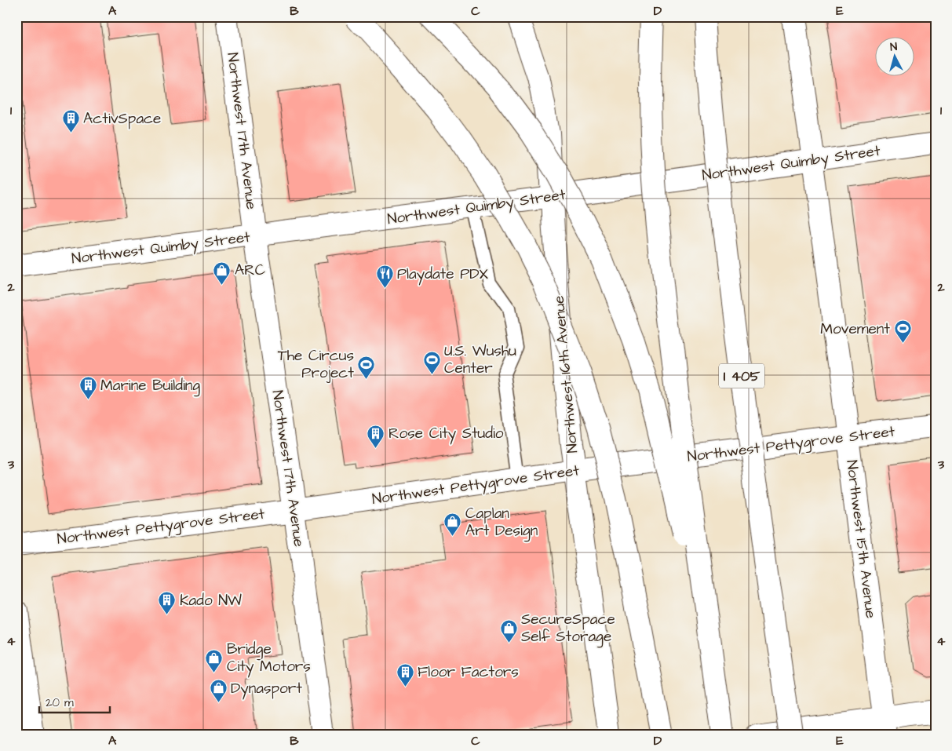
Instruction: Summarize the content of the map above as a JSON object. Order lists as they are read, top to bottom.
{
  "streets": {
    "main road": [
      "Northwest 17th Avenue",
      "Northwest Quimby Street",
      "Northwest 16th Avenue",
      "I 405",
      "Northwest Pettygrove Street",
      "Northwest 15th Avenue"
    ]
  },
  "crossings": [
    ["Northwest 17th Avenue", "Northwest Quimby Street"],
    ["Northwest 17th Avenue", "Northwest Pettygrove Street"],
    ["Northwest Quimby Street", "Northwest 16th Avenue"],
    ["Northwest Quimby Street", "Northwest 15th Avenue"],
    ["Northwest 16th Avenue", "Northwest Pettygrove Street"],
    ["Northwest Pettygrove Street", "Northwest 15th Avenue"]
  ],
  "places": {
    "building": [
      "ActivSpace",
      "Marine Building",
      "Rose City Studio",
      "Kado NW",
      "Floor Factors"
    ],
    "shop": [
      "ARC",
      "Caplan Art Design",
      "SecureSpace Self Storage",
      "Bridge City Motors",
      "Dynasport"
    ],
    "restaurant": ["Playdate PDX"],
    "sports": ["Movement", "U.S. Wushu Center", "The Circus Project"]
  },
  "scale_bar": "20 m",
  "north": "top",
  "grid": {
    "columns": [
      "A",
      "B",
      "C",
      "D",
      "E"
    ],
    "rows": [
      "1",
      "2",
      "3",
      "4"
    ]
  }
}
